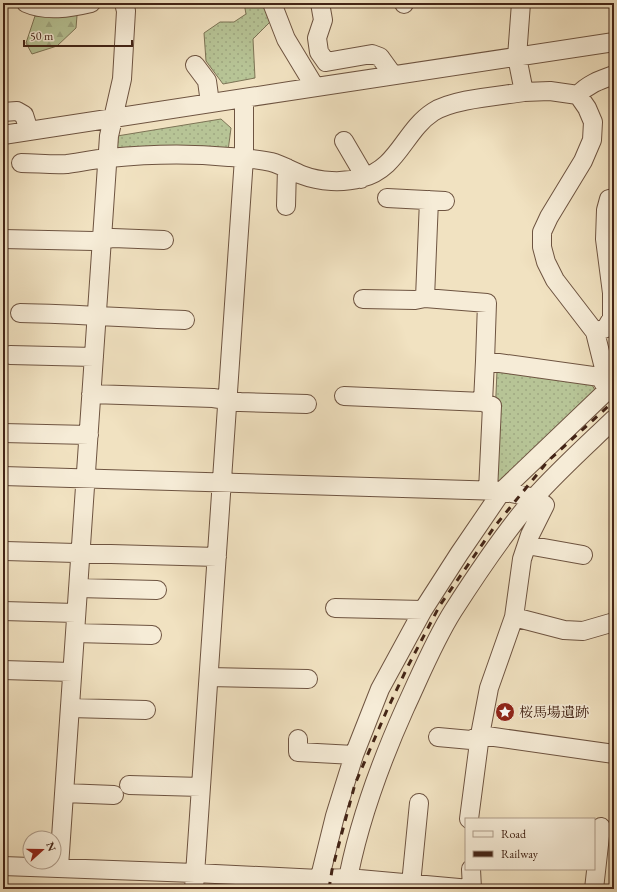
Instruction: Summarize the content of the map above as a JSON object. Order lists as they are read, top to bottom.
{
  "places": {
    "place": ["桜馬場遺跡"]
  },
  "legend": ["Road", "Railway"],
  "scale_bar": "50 m",
  "north": "right"
}
